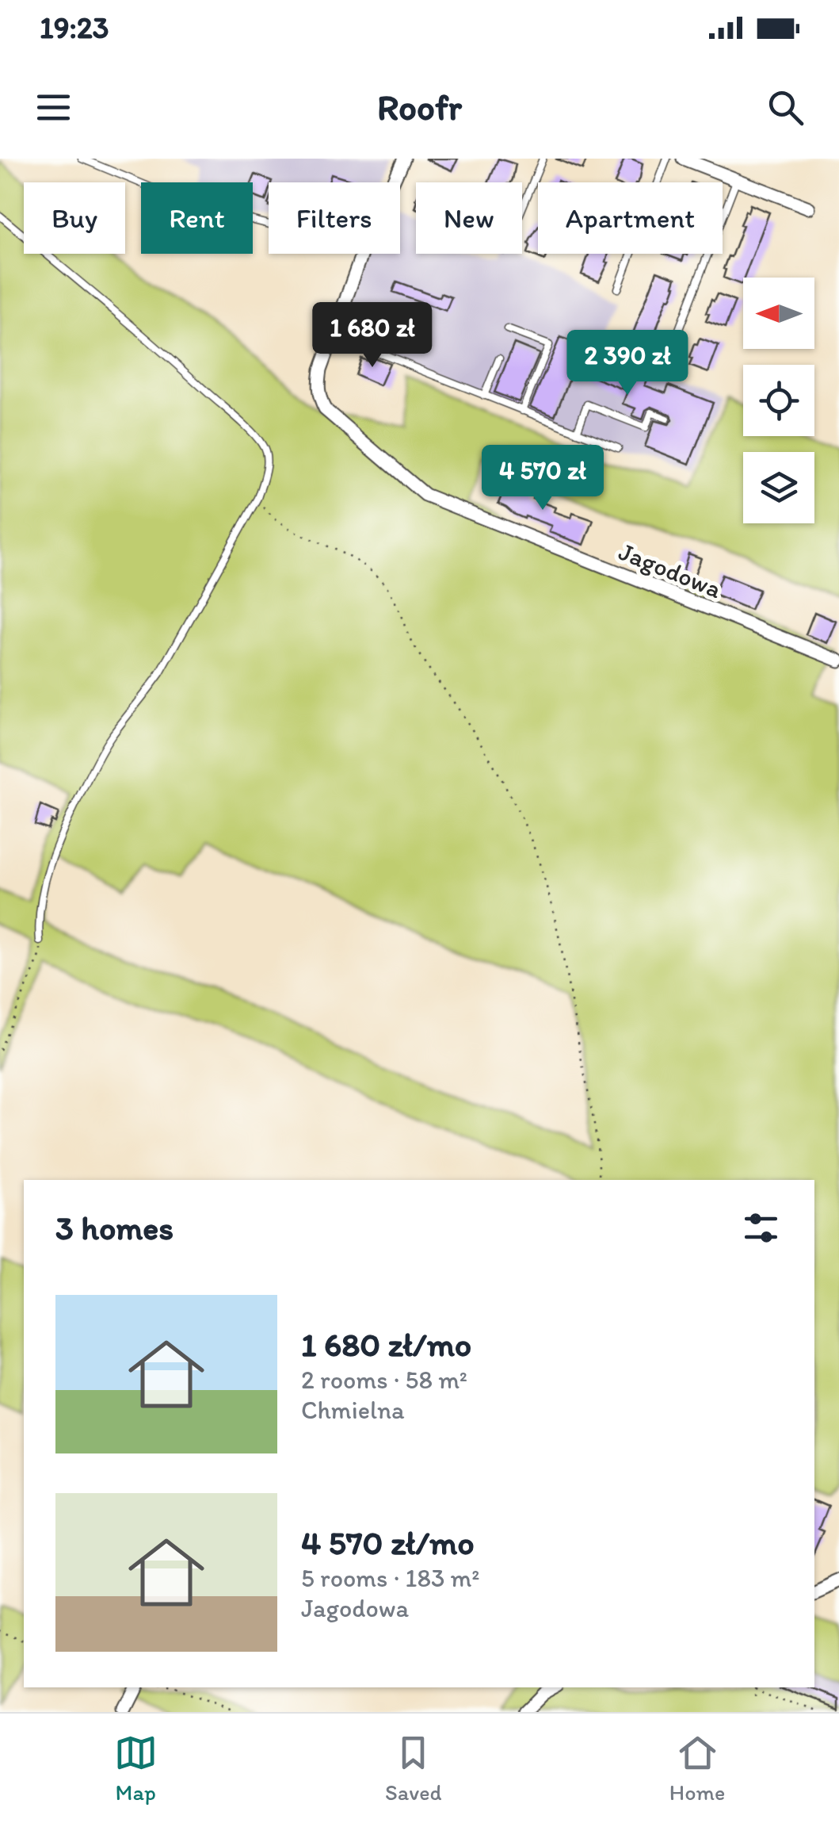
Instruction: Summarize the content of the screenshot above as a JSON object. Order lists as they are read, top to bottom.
{
  "streets": {
    "street": ["Jagodowa"]
  },
  "north": "left",
  "page": {
    "status": "19:23",
    "header": "Roofr",
    "chip": [
      "Buy",
      "Rent",
      "Filters",
      "New",
      "Apartment"
    ],
    "price": ["1 680 zł", "2 390 zł", "4 570 zł"],
    "heading": "3 homes",
    "list": [
      {
        "name": "1 680 zł/mo",
        "note": "2 rooms · 58 m² · Chmielna"
      },
      {
        "name": "4 570 zł/mo",
        "note": "5 rooms · 183 m² · Jagodowa"
      }
    ],
    "tabs": ["Map", "Saved", "Home"]
  }
}
